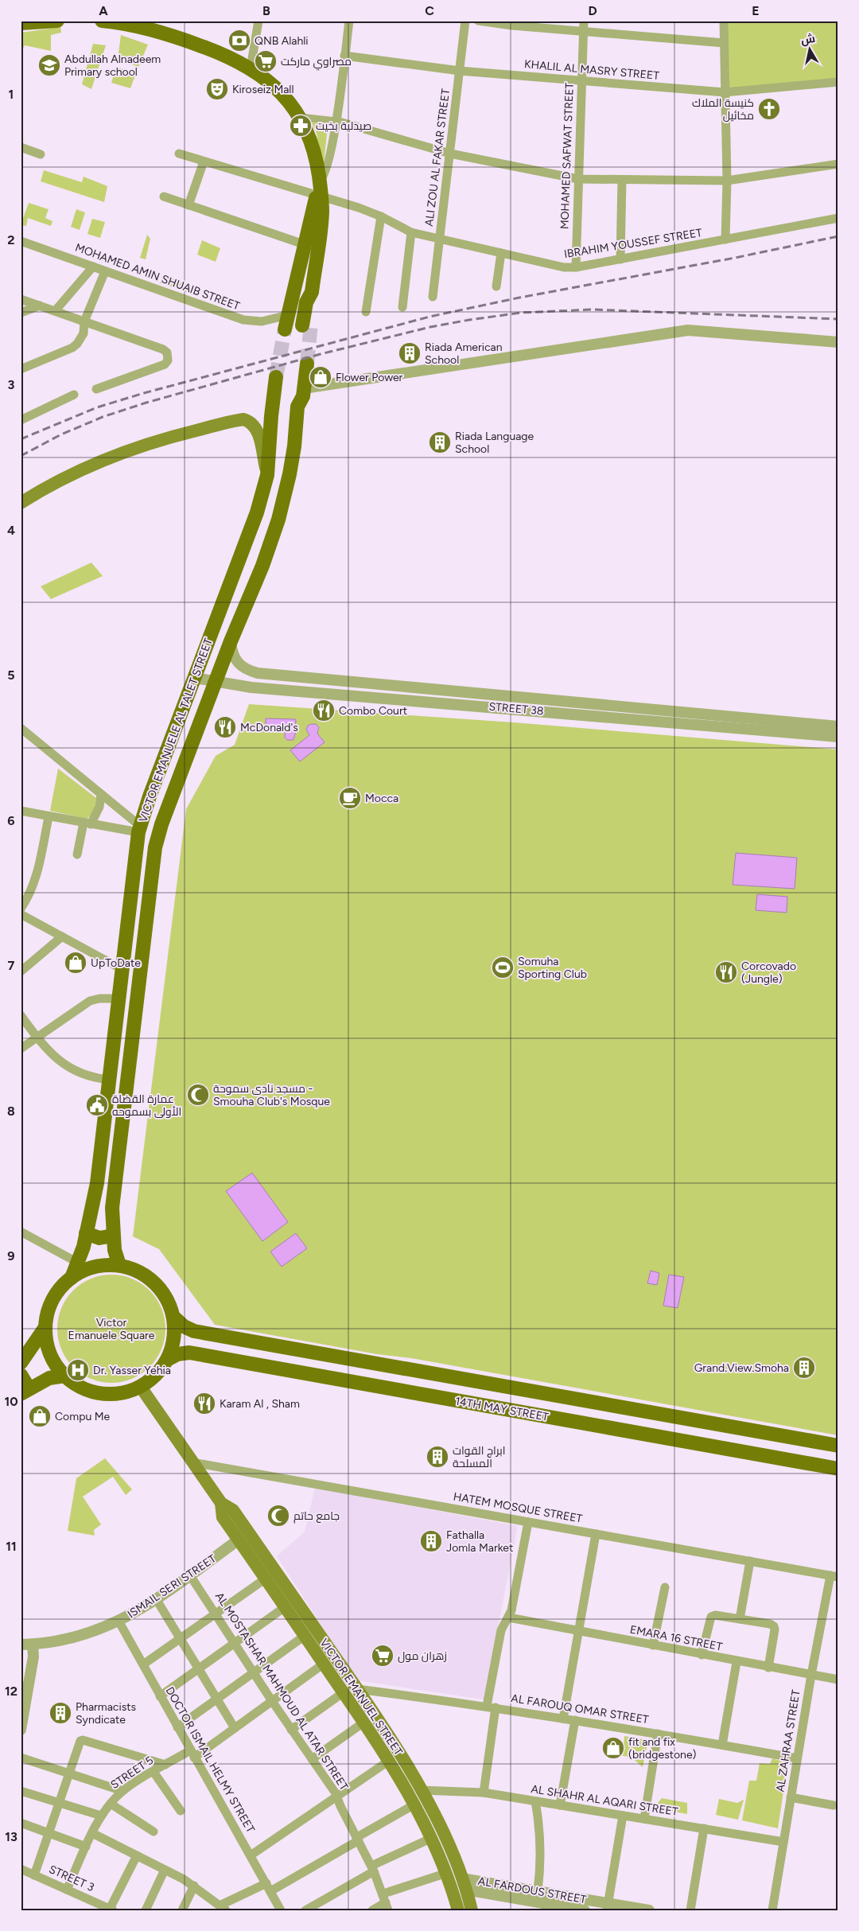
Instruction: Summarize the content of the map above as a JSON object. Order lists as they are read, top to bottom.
{
  "streets": {
    "main road": ["VICTOR EMANUELE AL TALET STREET", "14TH MAY STREET", "VICTOR EMANUEL STREET"],
    "street": [
      "KHALIL AL MASRY STREET",
      "MOHAMED SAFWAT STREET",
      "ALI ZOU AL FAKAR STREET",
      "IBRAHIM YOUSSEF STREET",
      "MOHAMED AMIN SHUAIB STREET",
      "STREET 38",
      "HATEM MOSQUE STREET",
      "ISMAIL SERI STREET",
      "EMARA 16 STREET",
      "AL MOSTASHAR MAHMOUD AL ATAR STREET",
      "AL FAROUQ OMAR STREET",
      "AL ZAHRAA STREET",
      "DOCTOR ISMAIL HELMY STREET",
      "STREET 5",
      "AL SHAHR AL AQARI STREET",
      "STREET 3",
      "AL FARDOUS STREET"
    ]
  },
  "crossings": [
    ["KHALIL AL MASRY STREET", "MOHAMED SAFWAT STREET"],
    ["KHALIL AL MASRY STREET", "ALI ZOU AL FAKAR STREET"],
    ["MOHAMED SAFWAT STREET", "IBRAHIM YOUSSEF STREET"],
    ["ALI ZOU AL FAKAR STREET", "IBRAHIM YOUSSEF STREET"],
    ["STREET 38", "VICTOR EMANUELE AL TALET STREET"],
    ["VICTOR EMANUELE AL TALET STREET", "14TH MAY STREET"],
    ["VICTOR EMANUELE AL TALET STREET", "VICTOR EMANUEL STREET"],
    ["14TH MAY STREET", "VICTOR EMANUEL STREET"],
    ["HATEM MOSQUE STREET", "VICTOR EMANUEL STREET"],
    ["HATEM MOSQUE STREET", "AL ZAHRAA STREET"],
    ["ISMAIL SERI STREET", "AL MOSTASHAR MAHMOUD AL ATAR STREET"],
    ["ISMAIL SERI STREET", "VICTOR EMANUEL STREET"],
    ["ISMAIL SERI STREET", "DOCTOR ISMAIL HELMY STREET"],
    ["EMARA 16 STREET", "AL ZAHRAA STREET"],
    ["AL MOSTASHAR MAHMOUD AL ATAR STREET", "STREET 5"],
    ["VICTOR EMANUEL STREET", "AL FAROUQ OMAR STREET"],
    ["VICTOR EMANUEL STREET", "STREET 5"],
    ["VICTOR EMANUEL STREET", "AL SHAHR AL AQARI STREET"],
    ["VICTOR EMANUEL STREET", "AL FARDOUS STREET"],
    ["AL FAROUQ OMAR STREET", "AL ZAHRAA STREET"],
    ["AL ZAHRAA STREET", "AL SHAHR AL AQARI STREET"],
    ["DOCTOR ISMAIL HELMY STREET", "STREET 5"],
    ["STREET 5", "STREET 3"]
  ],
  "parks": ["Victor Emanuele Square"],
  "places": {
    "bank": ["QNB Alahli"],
    "supermarket": ["مصراوي ماركت", "زهران مول"],
    "school or university": ["Abdullah Alnadeem Primary school"],
    "theatre": ["Kiroseiz Mall"],
    "church": ["كنيسة الملاك مخائيل"],
    "pharmacy": ["صيدلية بخيت"],
    "building": [
      "Riada American School",
      "Riada Language School",
      "Grand.View.Smoha",
      "ابراج القوات المسلحة",
      "Fathalla Jomla Market",
      "Pharmacists Syndicate"
    ],
    "shop": [
      "Flower Power",
      "UpToDate",
      "Compu Me",
      "fit and fix (bridgestone)"
    ],
    "restaurant": [
      "Combo Court",
      "McDonald's",
      "Corcovado (Jungle)",
      "Karam Al , Sham"
    ],
    "cafe": ["Mocca"],
    "sports": ["Somuha Sporting Club"],
    "mosque": ["مسجد نادى سموحة - Smouha Club's Mosque", "جامع حاتم"],
    "public building": ["عمارة القضاة الأولى بسموحه"],
    "hospital": ["Dr. Yasser Yehia"]
  },
  "north": "top",
  "grid": {
    "columns": [
      "A",
      "B",
      "C",
      "D",
      "E"
    ],
    "rows": [
      "1",
      "2",
      "3",
      "4",
      "5",
      "6",
      "7",
      "8",
      "9",
      "10",
      "11",
      "12",
      "13"
    ]
  }
}
